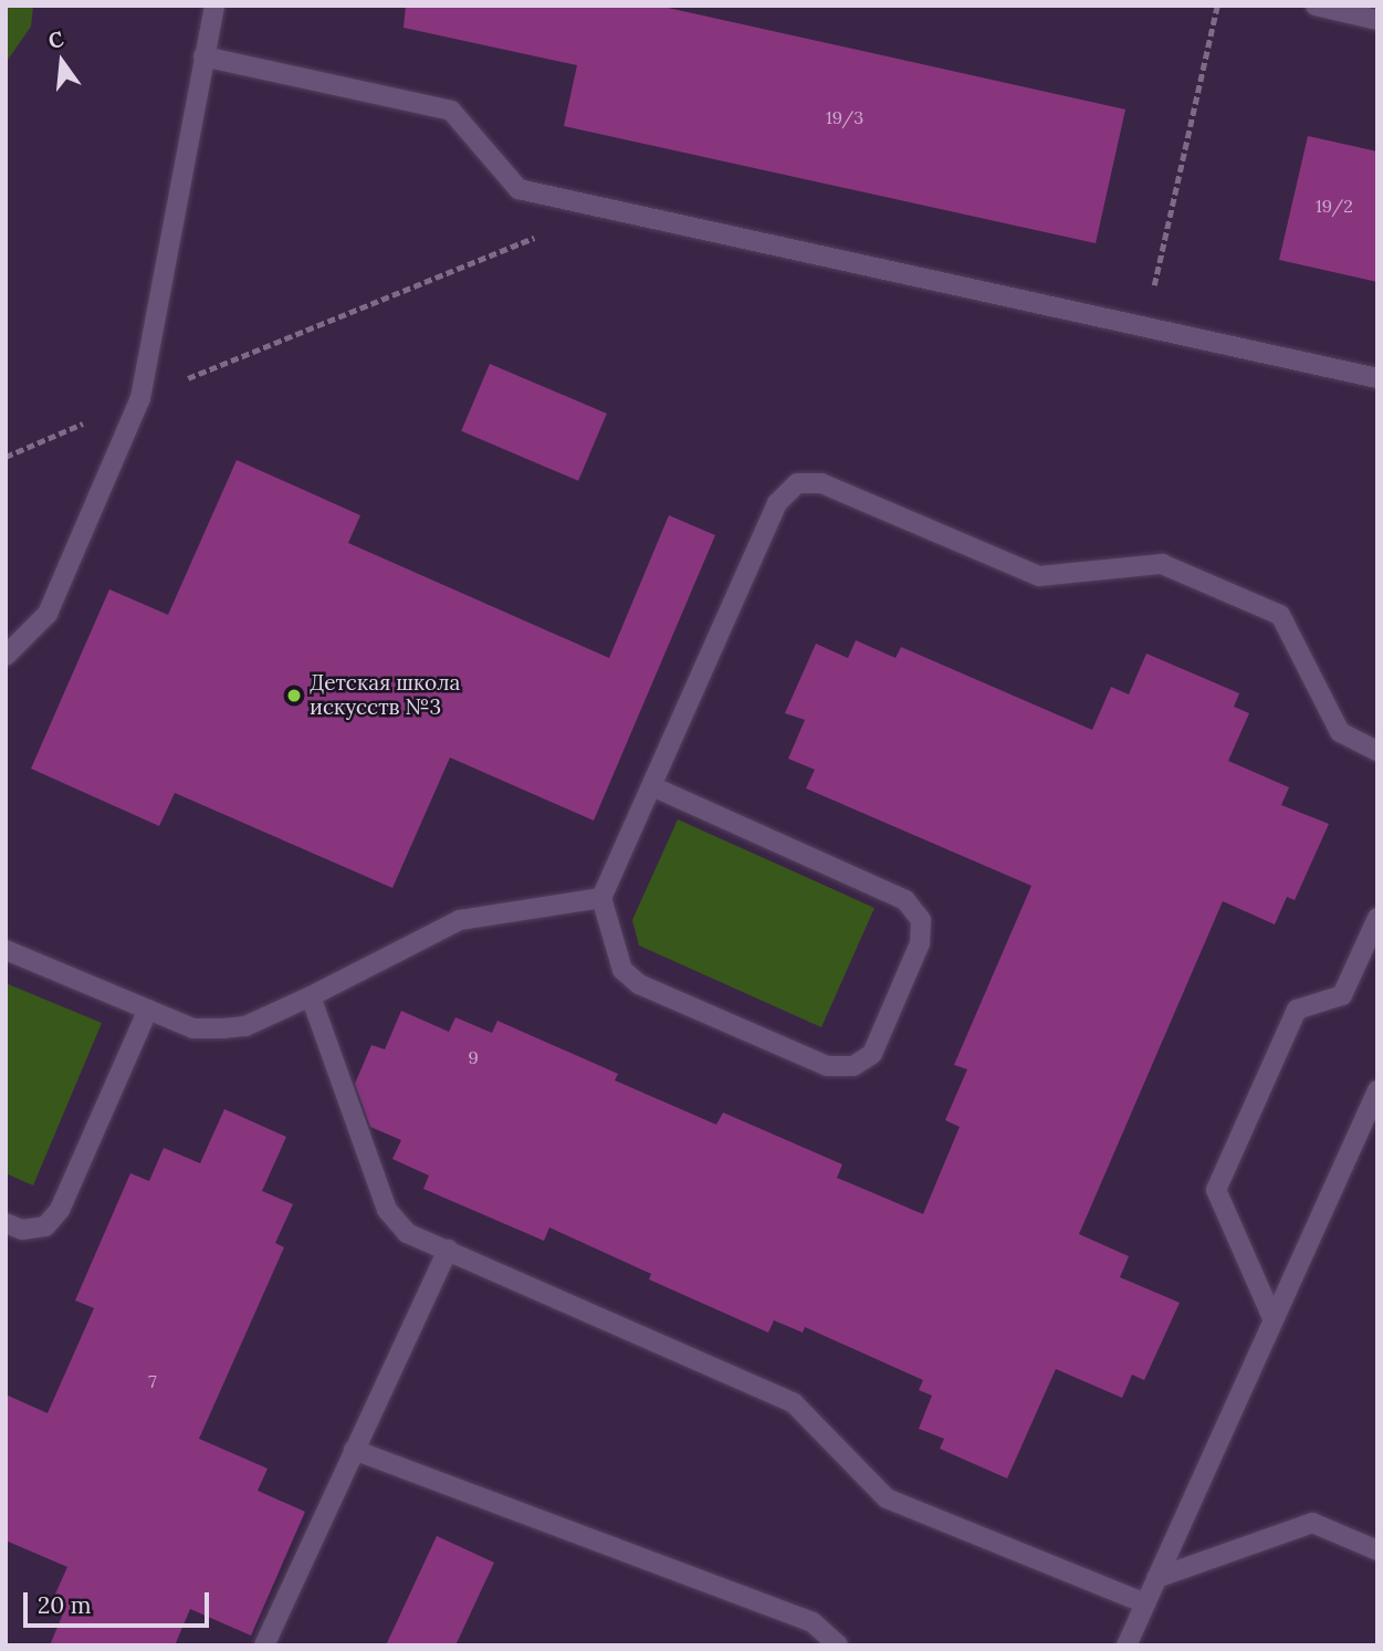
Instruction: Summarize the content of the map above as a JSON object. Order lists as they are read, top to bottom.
{
  "places": ["Детская школа искусств №3"],
  "house_numbers": [
    "19/3",
    "19/2",
    "9",
    "7"
  ],
  "scale_bar": "20 m",
  "north": "top"
}
